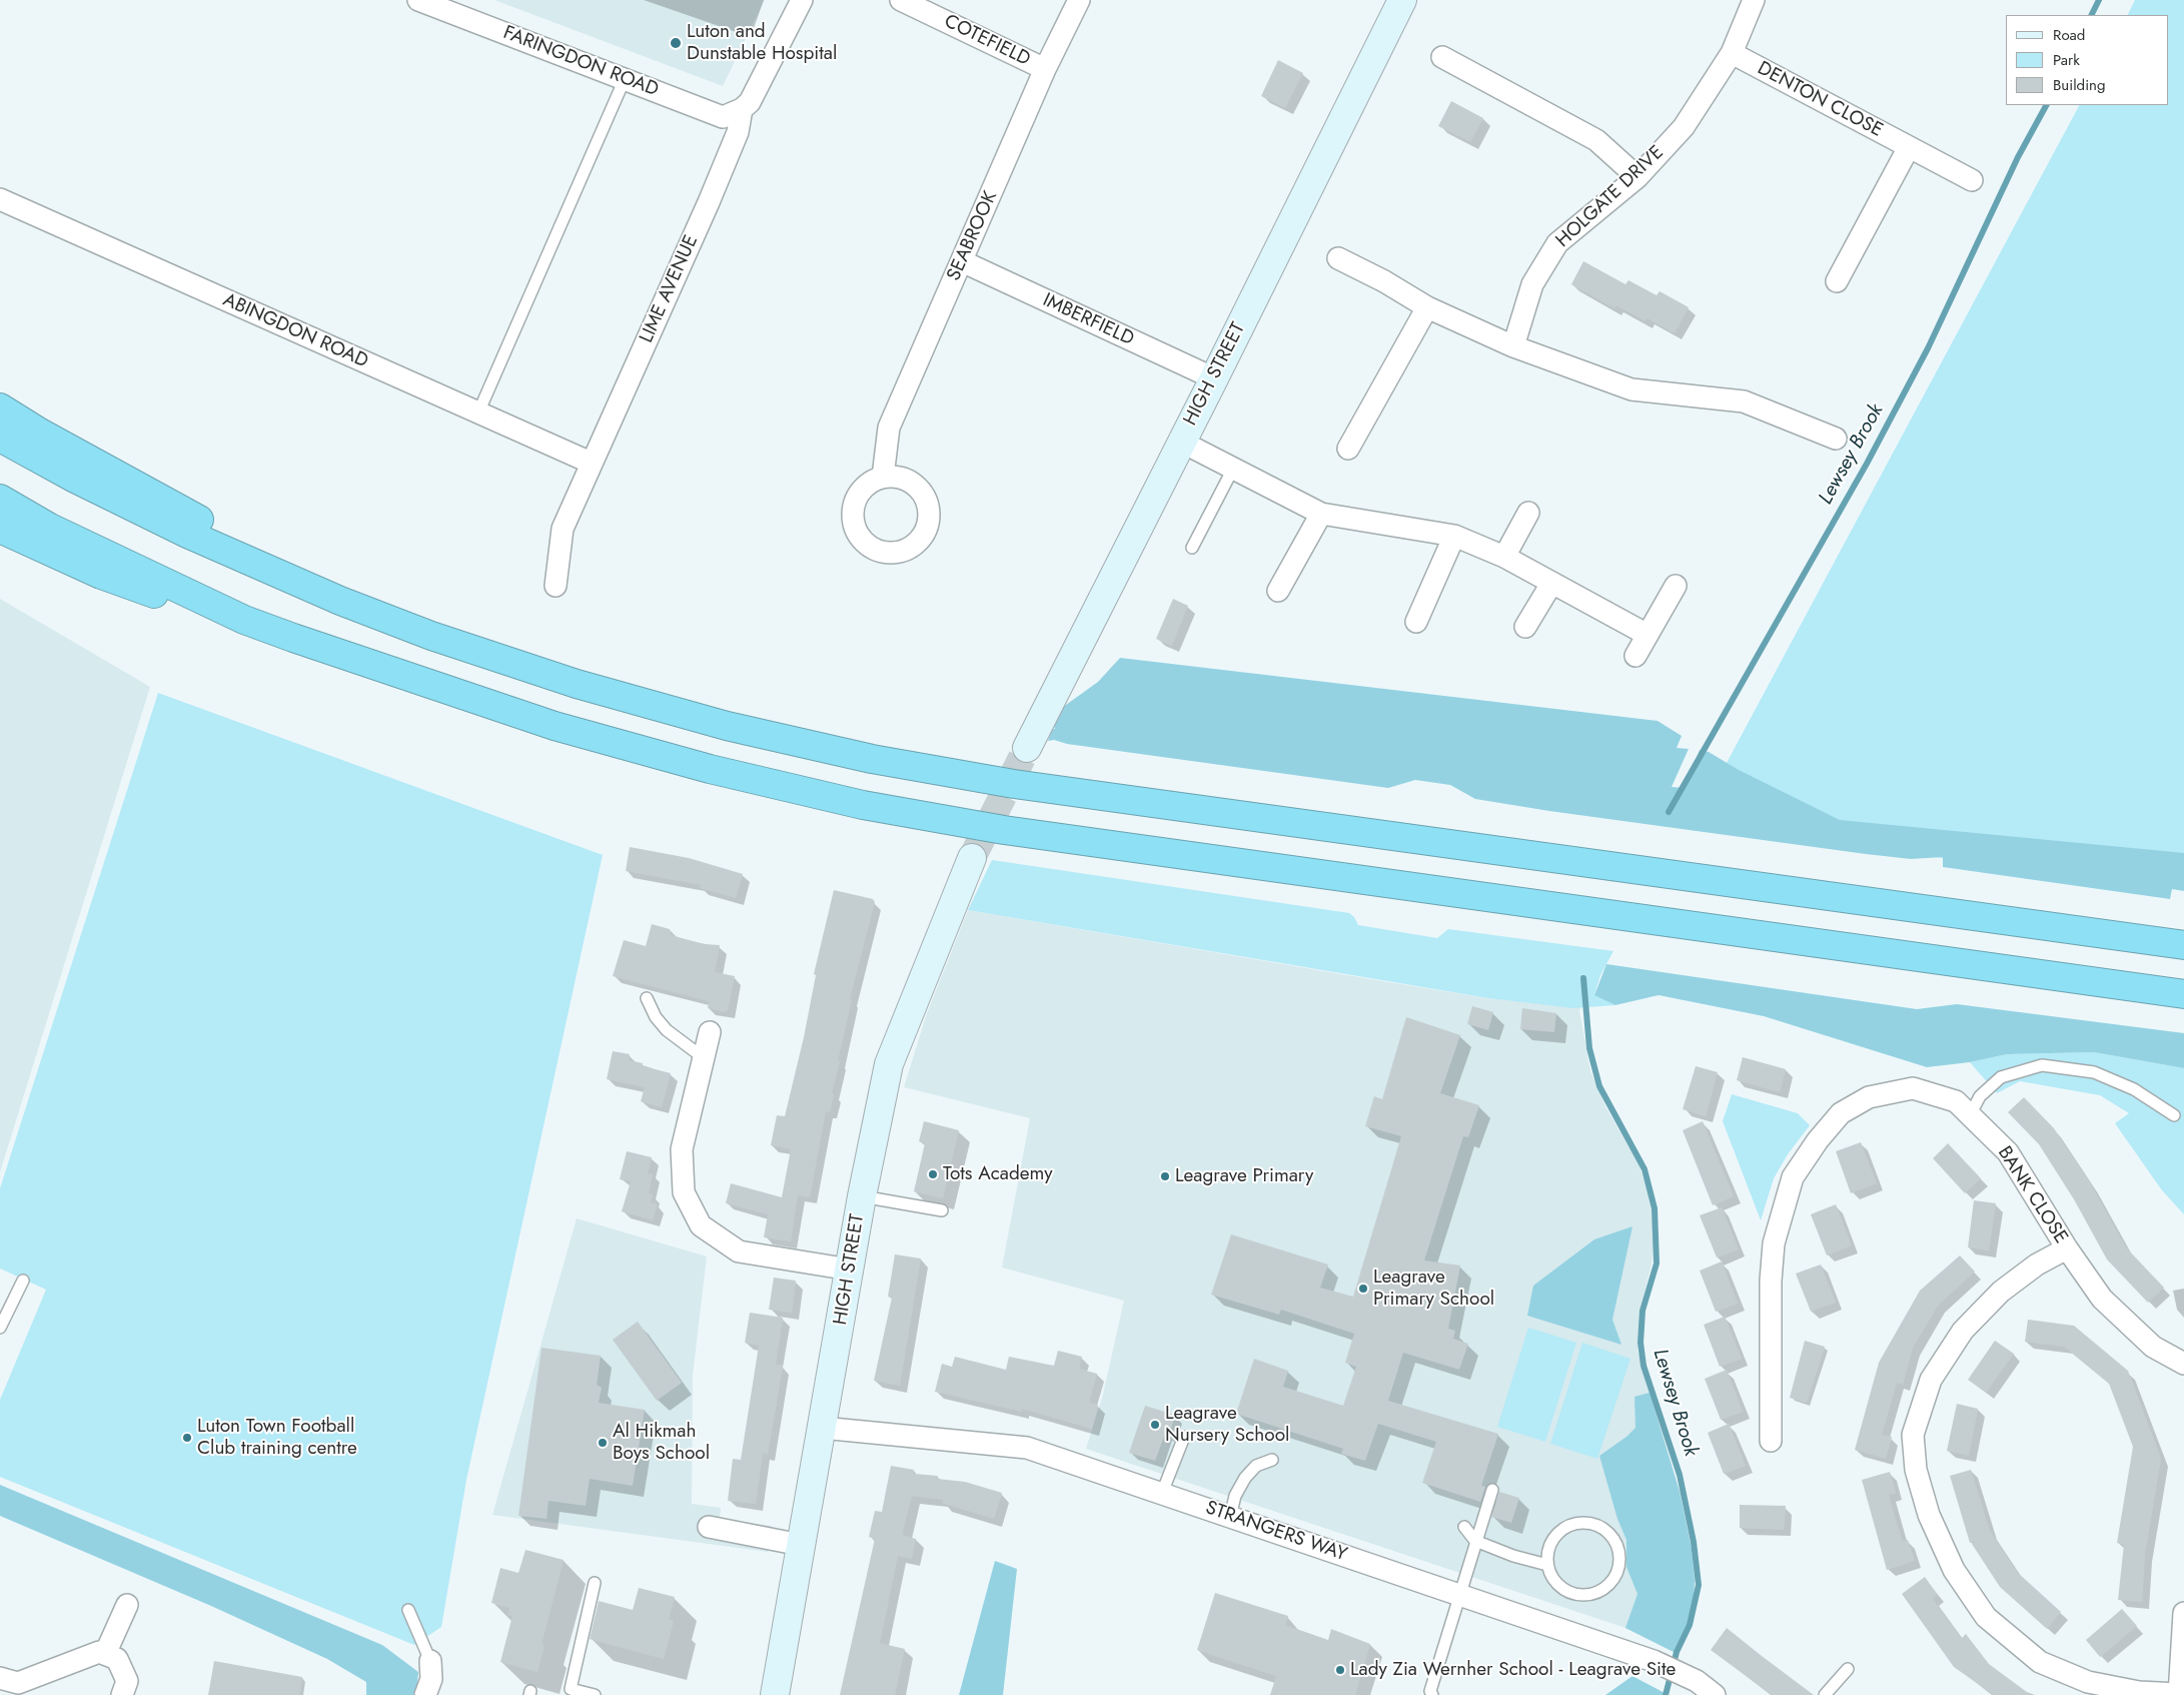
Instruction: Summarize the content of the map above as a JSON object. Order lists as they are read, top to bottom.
{
  "streets": {
    "street": [
      "COTEFIELD",
      "FARINGDON ROAD",
      "DENTON CLOSE",
      "HOLGATE DRIVE",
      "SEABROOK",
      "LIME AVENUE",
      "IMBERFIELD",
      "ABINGDON ROAD",
      "HIGH STREET",
      "BANK CLOSE",
      "STRANGERS WAY"
    ]
  },
  "crossings": [
    ["COTEFIELD", "SEABROOK"],
    ["FARINGDON ROAD", "LIME AVENUE"],
    ["DENTON CLOSE", "HOLGATE DRIVE"],
    ["SEABROOK", "IMBERFIELD"],
    ["LIME AVENUE", "ABINGDON ROAD"],
    ["IMBERFIELD", "HIGH STREET"],
    ["HIGH STREET", "STRANGERS WAY"]
  ],
  "water": ["Lewsey Brook"],
  "places": [
    "Luton and Dunstable Hospital",
    "Tots Academy",
    "Leagrave Primary",
    "Leagrave Primary School",
    "Leagrave Nursery School",
    "Luton Town Football Club training centre",
    "Al Hikmah Boys School",
    "Lady Zia Wernher School - Leagrave Site"
  ],
  "legend": ["Road", "Park", "Building"]
}
